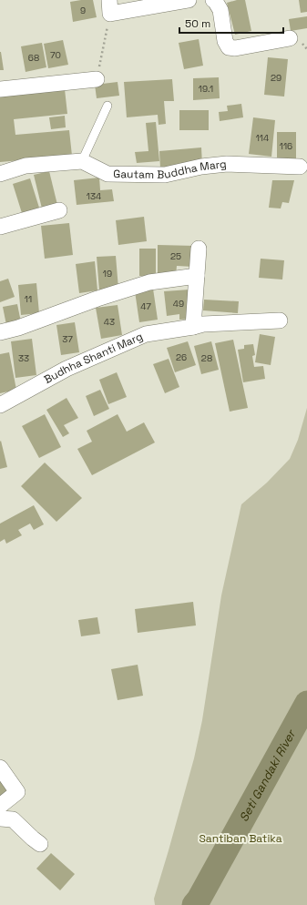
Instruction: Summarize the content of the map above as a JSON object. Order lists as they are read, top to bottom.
{
  "streets": {
    "street": ["Gautam Buddha Marg", "Budhha Shanti Marg"]
  },
  "water": ["Seti Gandaki River"],
  "parks": ["Santiban Batika"],
  "house_numbers": [
    "9",
    "70",
    "68",
    "29",
    "19.1",
    "114",
    "116",
    "134",
    "25",
    "19",
    "11",
    "49",
    "47",
    "43",
    "37",
    "26",
    "33",
    "28"
  ],
  "scale_bar": "50 m"
}
